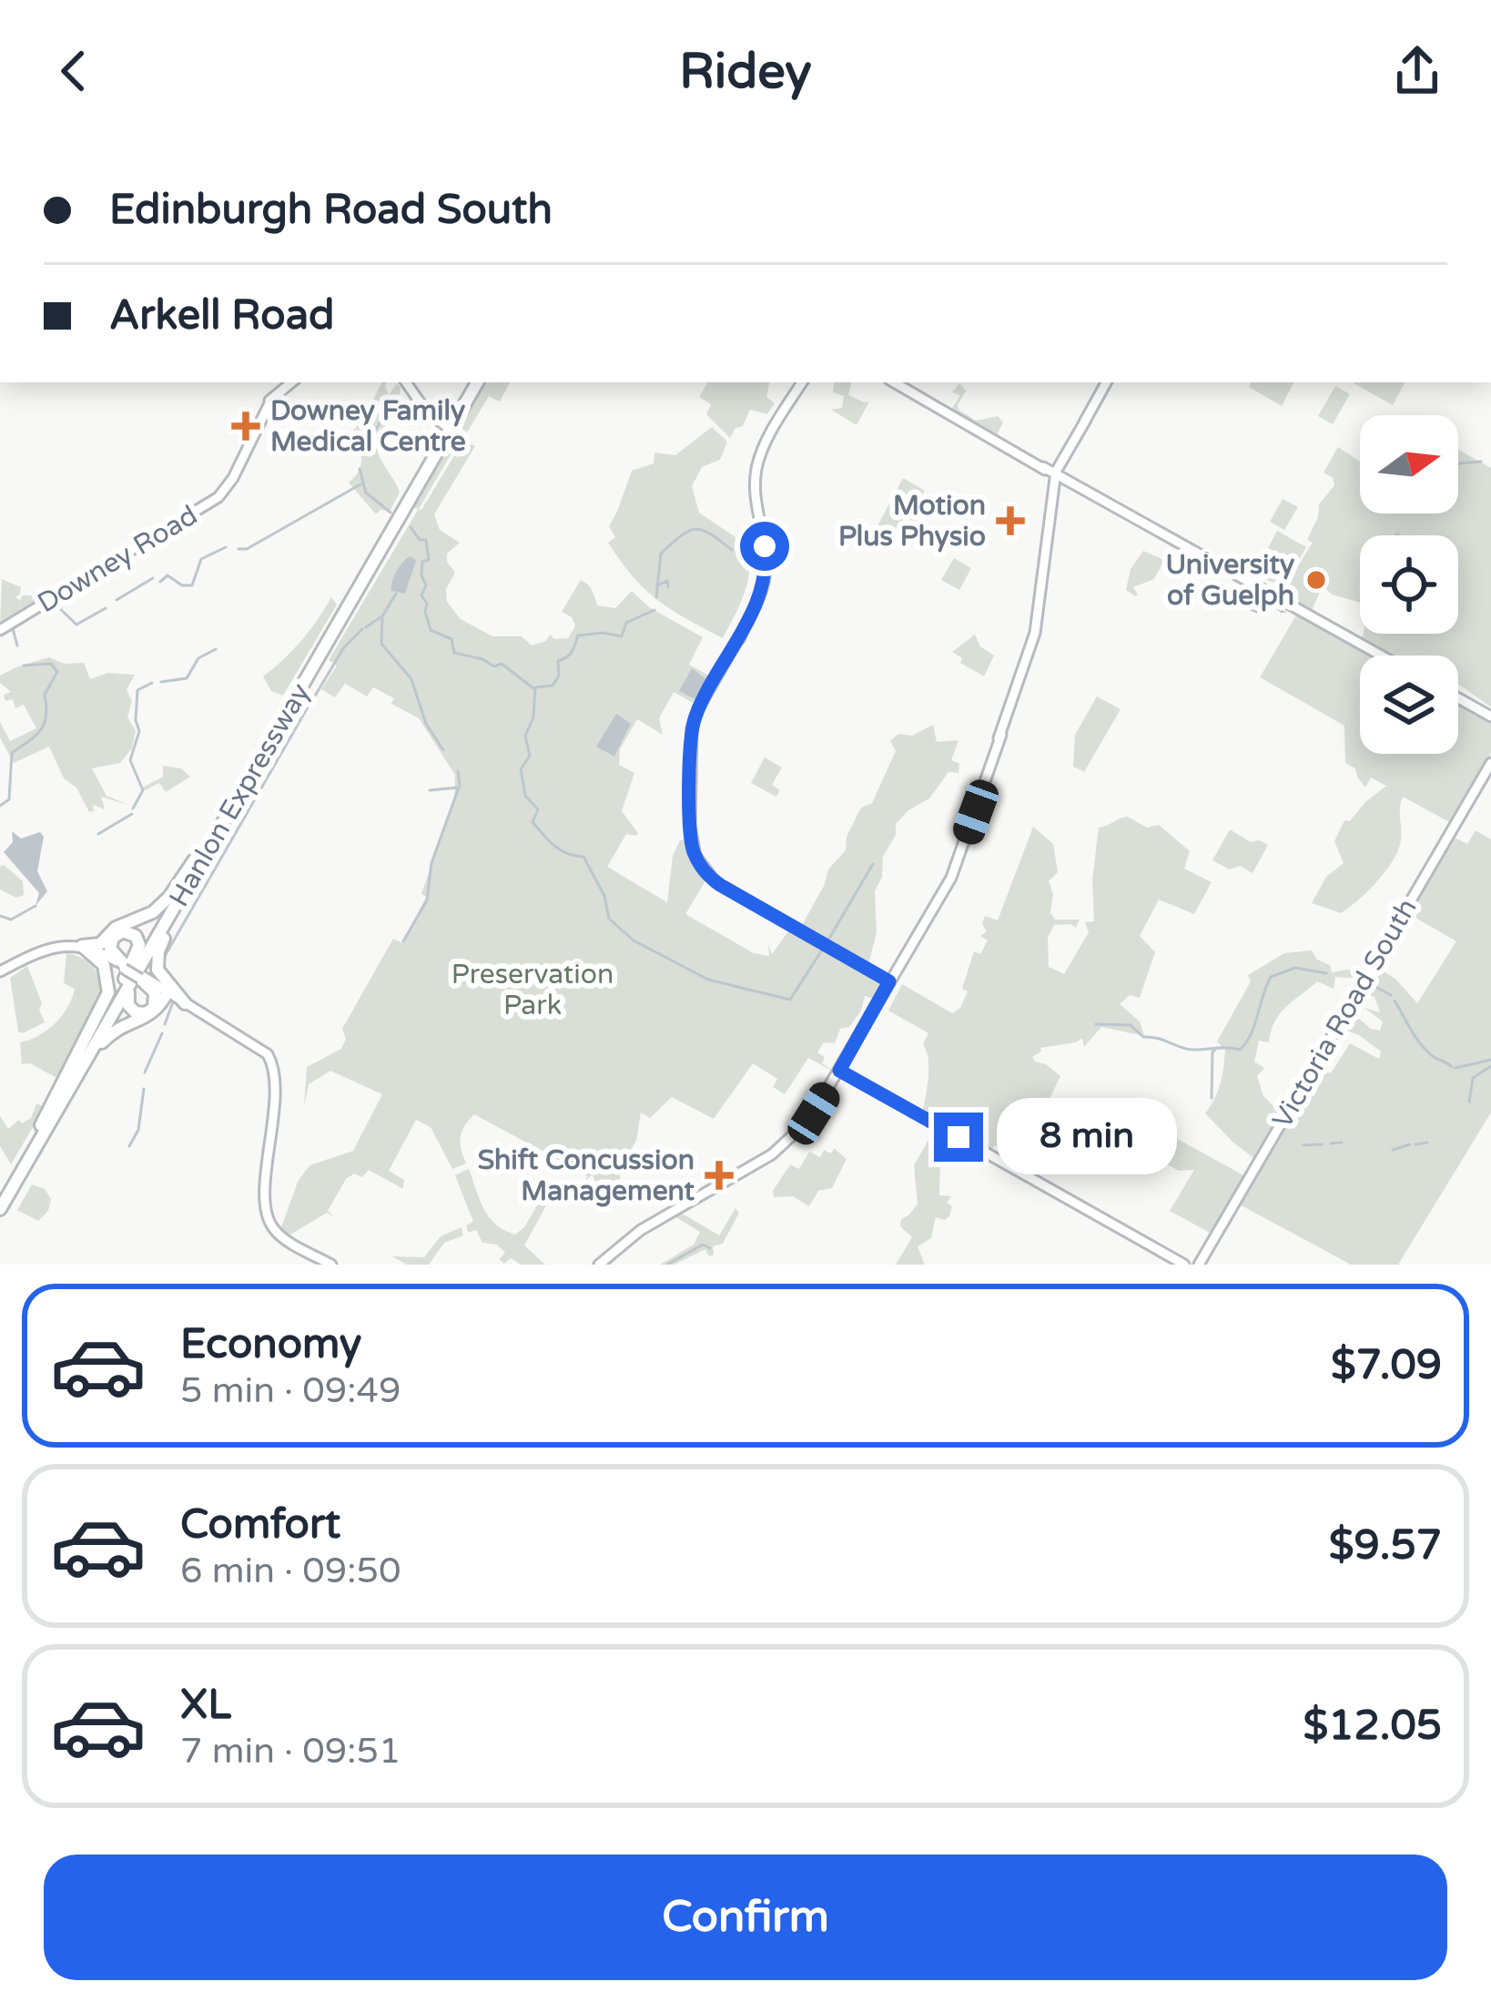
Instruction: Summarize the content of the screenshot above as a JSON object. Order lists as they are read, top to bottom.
{
  "streets": {
    "highway": ["Hanlon Expressway"],
    "main road": ["Downey Road", "Victoria Road South"]
  },
  "parks": ["Preservation Park"],
  "places": {
    "health": ["Downey Family Medical Centre", "Motion Plus Physio", "Shift Concussion Management"],
    "other": ["University of Guelph"]
  },
  "north": "right",
  "page": {
    "header": "Ridey",
    "banner": ["Edinburgh Road South", "Arkell Road"],
    "bubble": "8 min",
    "list": [
      {
        "name": "Economy",
        "note": "5 min · 09:49",
        "value": "$7.09"
      },
      {
        "name": "Comfort",
        "note": "6 min · 09:50",
        "value": "$9.57"
      },
      {
        "name": "XL",
        "note": "7 min · 09:51",
        "value": "$12.05"
      }
    ],
    "buttons": "Confirm"
  }
}
